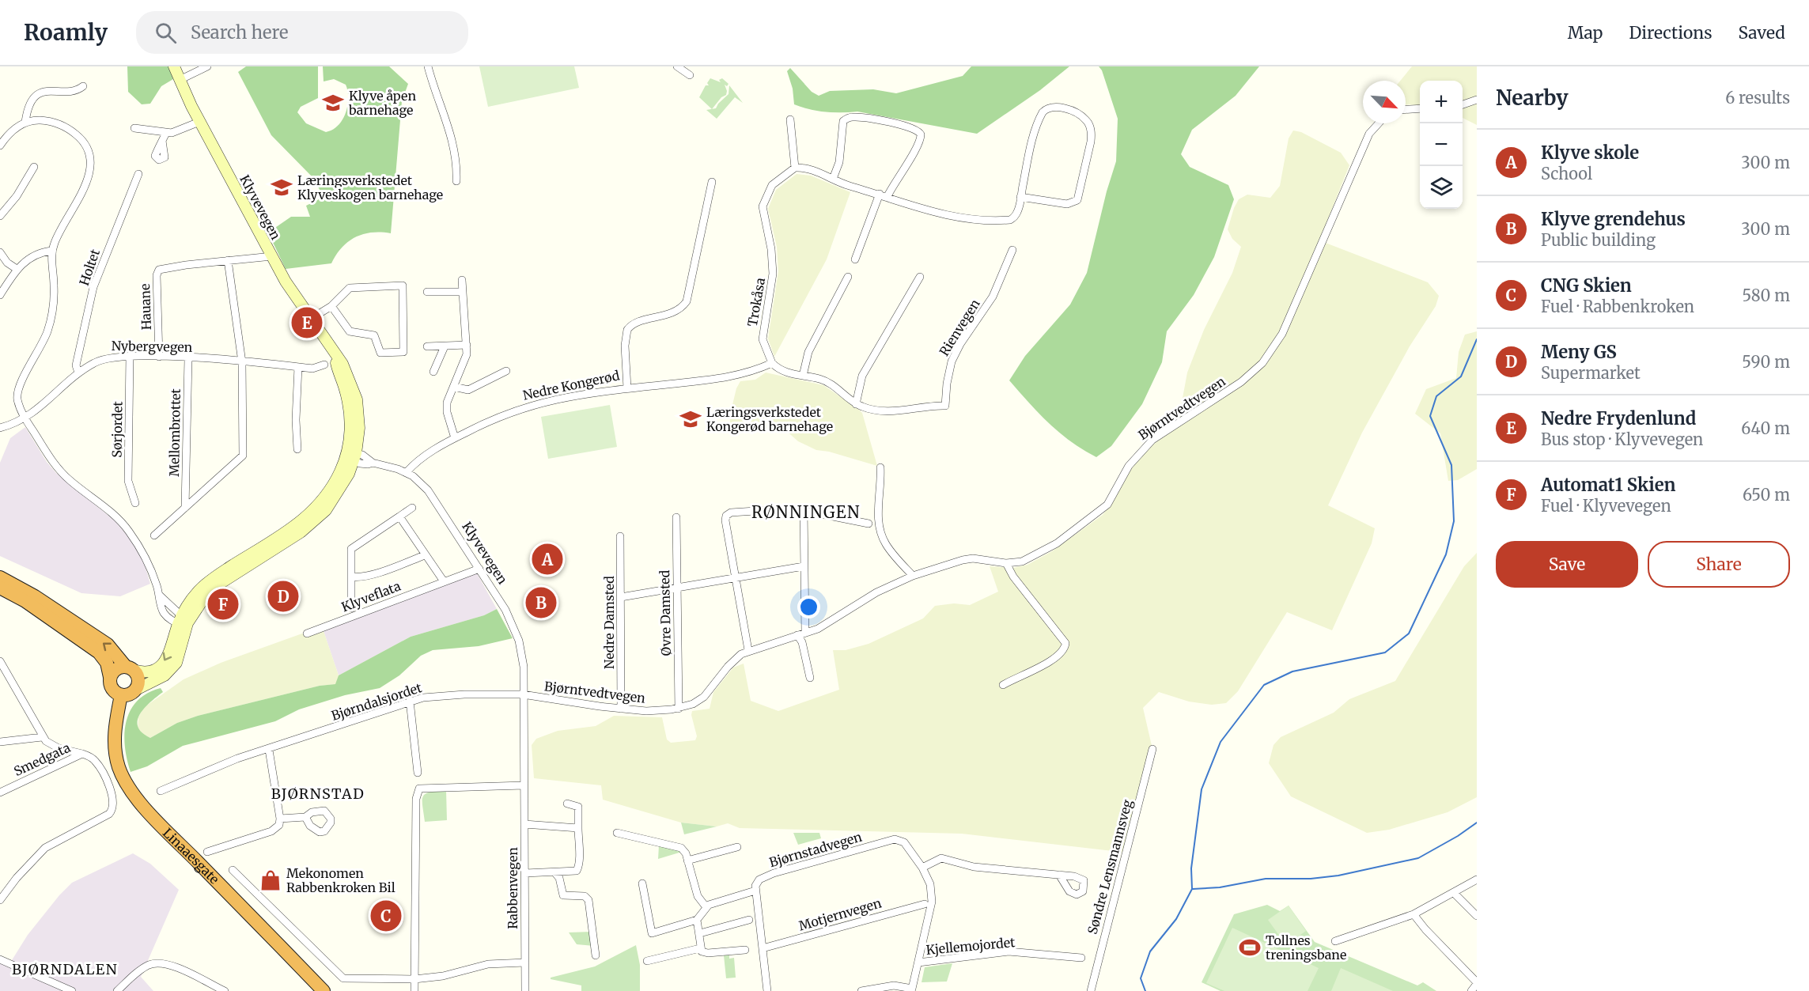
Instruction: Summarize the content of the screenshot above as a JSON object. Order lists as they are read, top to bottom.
{
  "streets": {
    "highway": ["Linaaesgate"],
    "main road": ["Klyvevegen"],
    "street": [
      "Holtet",
      "Trokåsa",
      "Hauane",
      "Rienvegen",
      "Nybergvegen",
      "Nedre Kongerød",
      "Bjørntvedtvegen",
      "Sørjordet",
      "Mellombrottet",
      "Klyveflata",
      "Øvre Damsted",
      "Nedre Damsted",
      "Bjørndalsjordet",
      "Smedgata",
      "Bjørnstadvegen",
      "Søndre Lensmannsveg",
      "Rabbenvegen",
      "Motjernvegen",
      "Kjellemojordet"
    ]
  },
  "crossings": [
    ["Klyvevegen", "Hauane"],
    ["Klyvevegen", "Nedre Kongerød"],
    ["Klyvevegen", "Bjørntvedtvegen"],
    ["Klyvevegen", "Klyveflata"],
    ["Klyvevegen", "Bjørndalsjordet"],
    ["Klyvevegen", "Linaaesgate"],
    ["Klyvevegen", "Rabbenvegen"],
    ["Holtet", "Nybergvegen"],
    ["Trokåsa", "Rienvegen"],
    ["Hauane", "Nybergvegen"],
    ["Nybergvegen", "Sørjordet"],
    ["Nybergvegen", "Mellombrottet"],
    ["Bjørntvedtvegen", "Øvre Damsted"],
    ["Bjørntvedtvegen", "Nedre Damsted"],
    ["Bjørntvedtvegen", "Bjørndalsjordet"],
    ["Bjørntvedtvegen", "Rabbenvegen"],
    ["Bjørndalsjordet", "Rabbenvegen"],
    ["Bjørnstadvegen", "Kjellemojordet"]
  ],
  "districts": ["RØNNINGEN", "BJØRNSTAD", "BJØRNDALEN"],
  "places": {
    "school or university": ["Klyve åpen barnehage", "Læringsverkstedet Klyveskogen barnehage", "Læringsverkstedet Kongerød barnehage"],
    "shop": ["Mekonomen Rabbenkroken Bil"],
    "sports": ["Tollnes treningsbane"]
  },
  "north": "bottom right",
  "page": {
    "header": "Roamly",
    "search": "Search here",
    "nav": ["Map", "Directions", "Saved"],
    "heading": ["Nearby", "6 results"],
    "map_buttons": ["+", "−"],
    "list": [
      {
        "mark": "A",
        "name": "Klyve skole",
        "note": "School",
        "value": "300 m"
      },
      {
        "mark": "B",
        "name": "Klyve grendehus",
        "note": "Public building",
        "value": "300 m"
      },
      {
        "mark": "C",
        "name": "CNG Skien",
        "note": "Fuel · Rabbenkroken",
        "value": "580 m"
      },
      {
        "mark": "D",
        "name": "Meny GS",
        "note": "Supermarket",
        "value": "590 m"
      },
      {
        "mark": "E",
        "name": "Nedre Frydenlund",
        "note": "Bus stop · Klyvevegen",
        "value": "640 m"
      },
      {
        "mark": "F",
        "name": "Automat1 Skien",
        "note": "Fuel · Klyvevegen",
        "value": "650 m"
      }
    ],
    "pins": [
      "E",
      "A",
      "D",
      "B",
      "F",
      "C"
    ],
    "buttons": ["Save", "Share"]
  }
}
